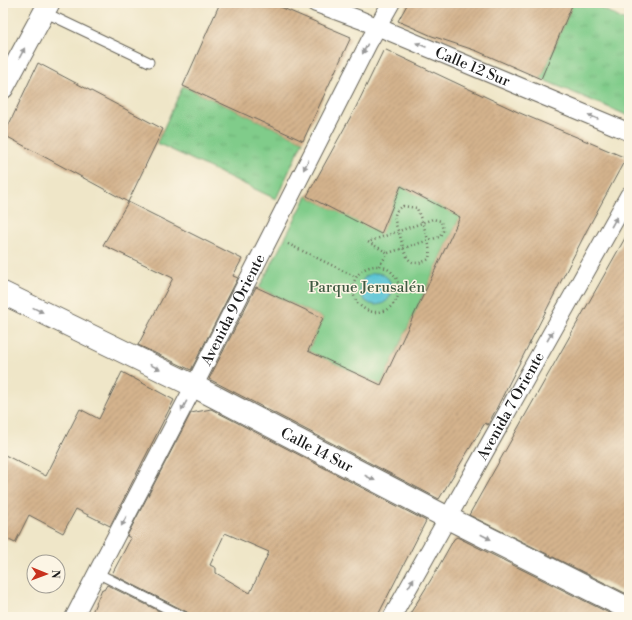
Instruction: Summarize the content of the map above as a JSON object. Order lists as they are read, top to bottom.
{
  "streets": {
    "main road": ["Calle 14 Sur"],
    "street": ["Calle 12 Sur", "Avenida 9 Oriente", "Avenida 7 Oriente"]
  },
  "crossings": [
    ["Calle 12 Sur", "Avenida 9 Oriente"],
    ["Avenida 9 Oriente", "Calle 14 Sur"],
    ["Avenida 7 Oriente", "Calle 14 Sur"]
  ],
  "one_way": [
    "Calle 12 Sur",
    "Avenida 9 Oriente",
    "Avenida 7 Oriente",
    "Calle 14 Sur"
  ],
  "parks": ["Parque Jerusalén"],
  "north": "right"
}
